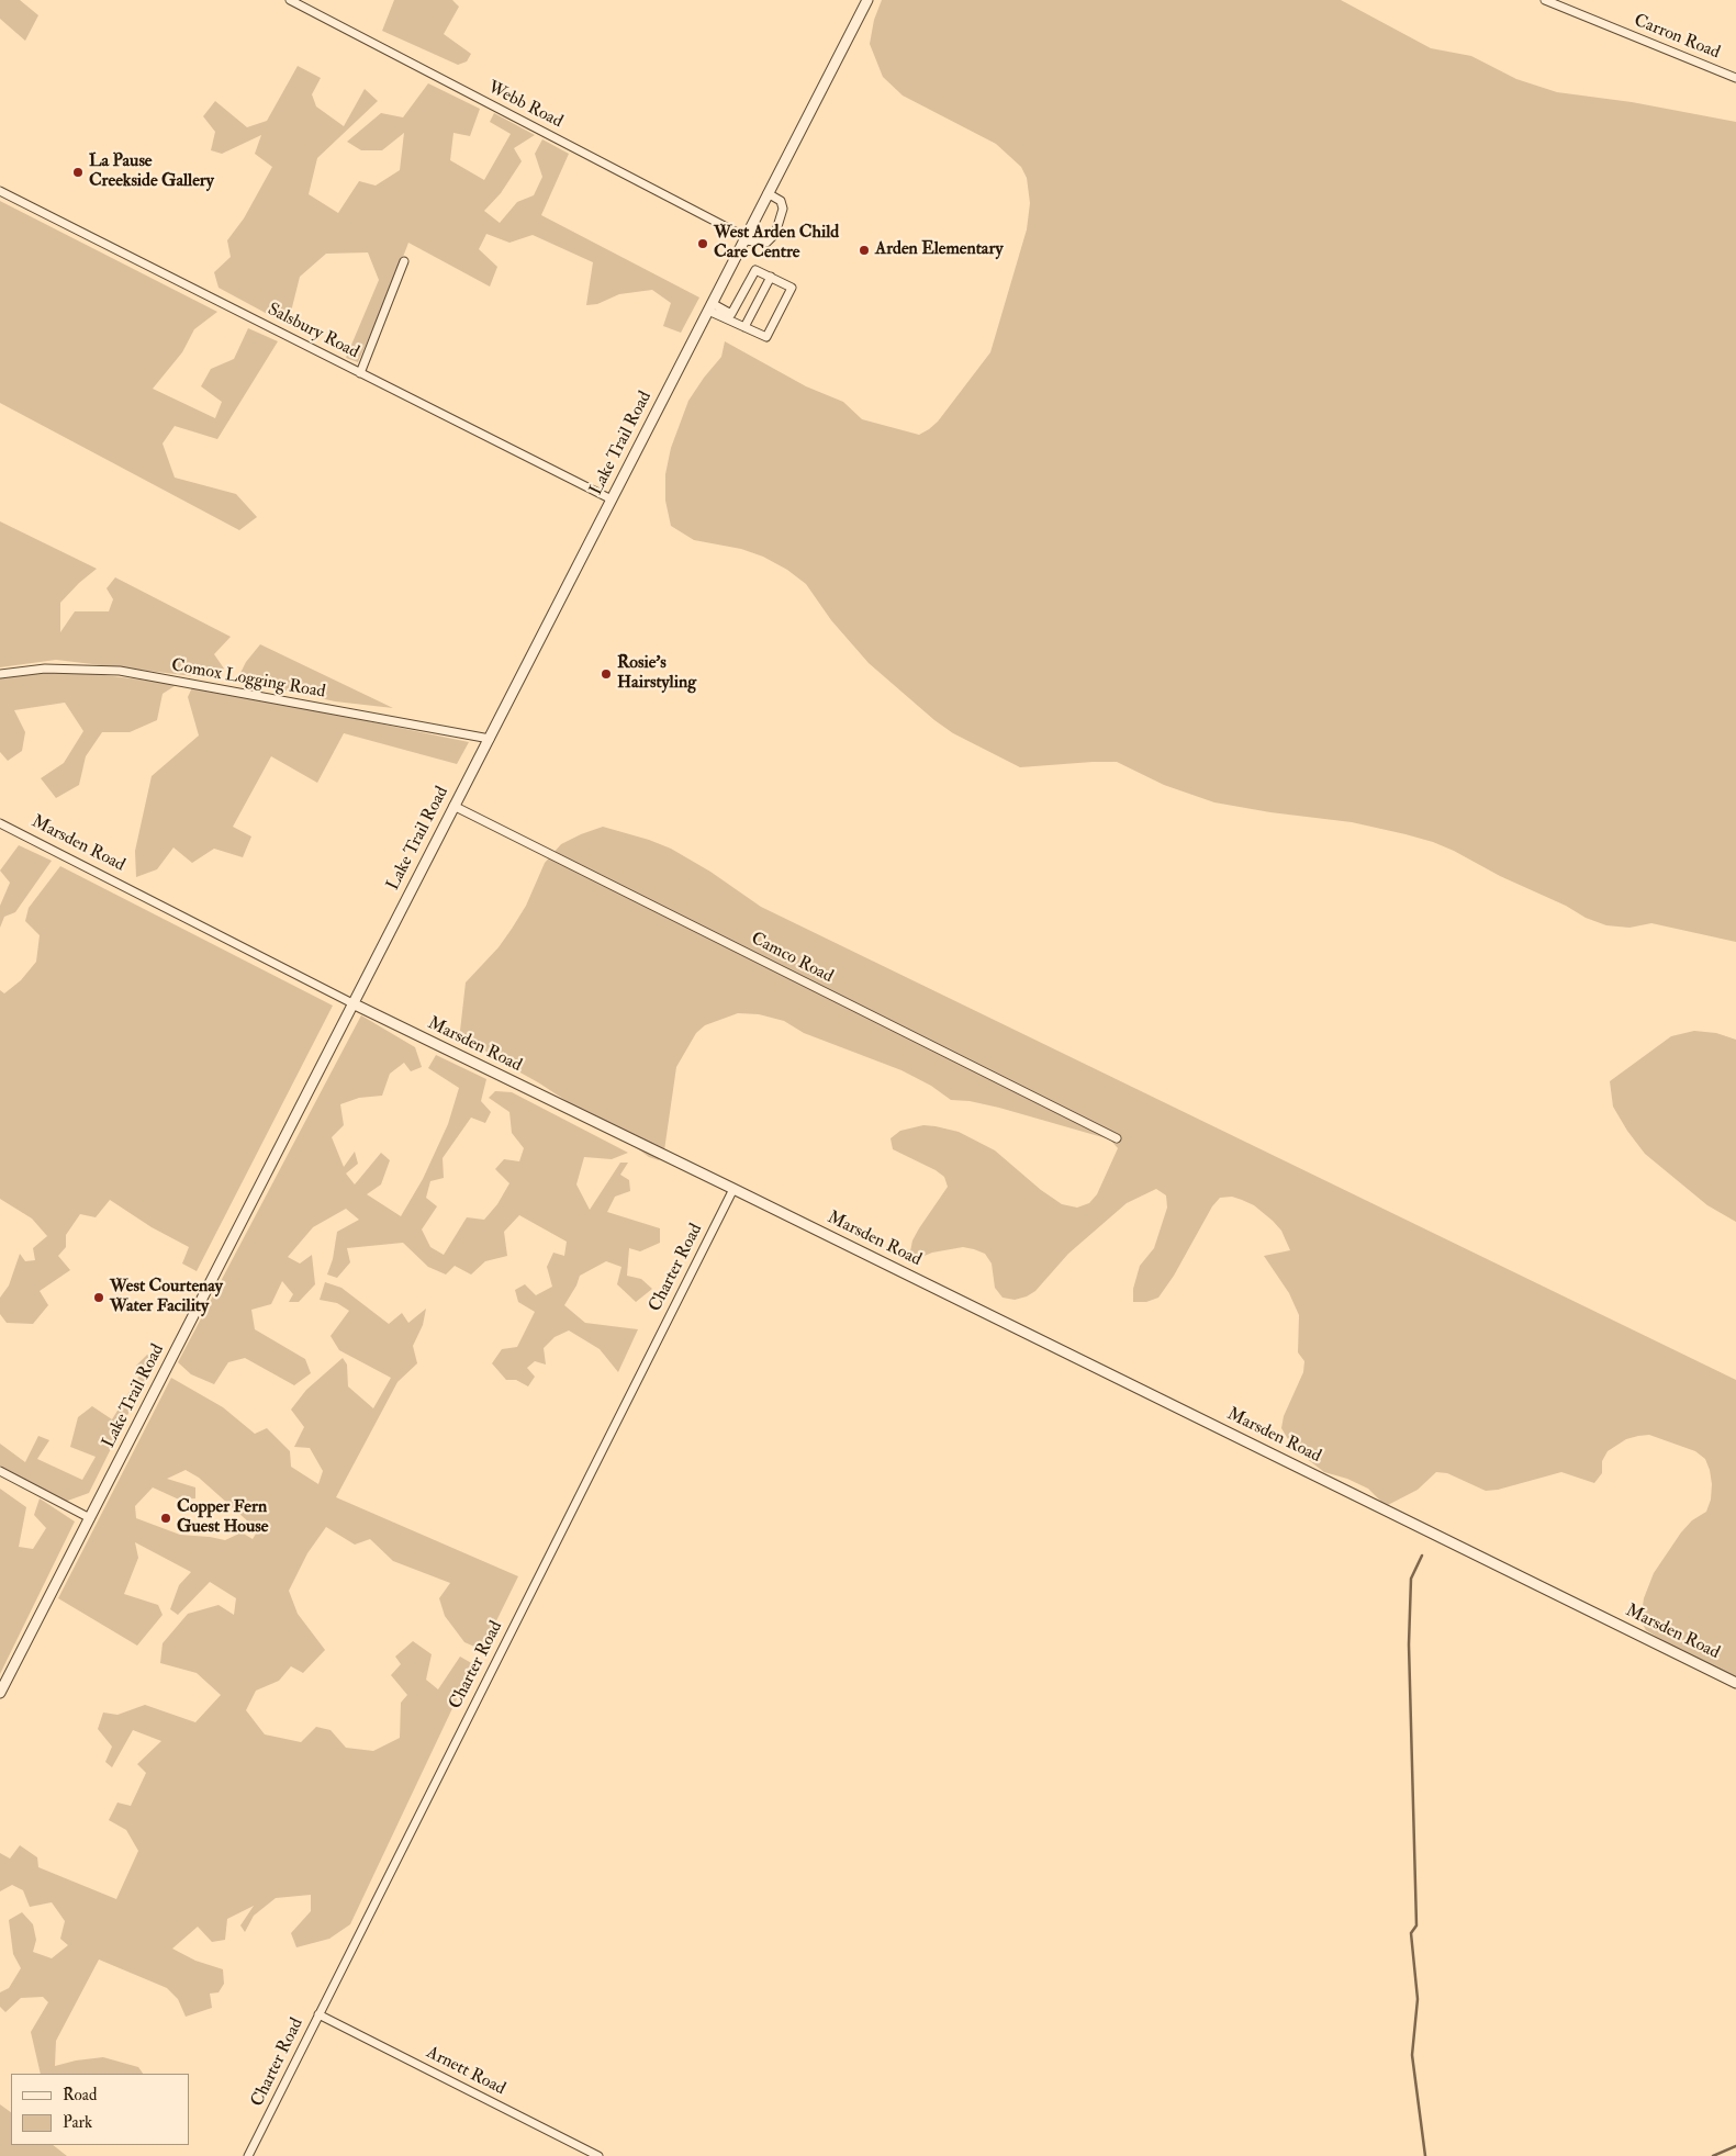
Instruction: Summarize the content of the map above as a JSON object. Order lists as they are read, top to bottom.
{
  "streets": {
    "street": [
      "Carron Road",
      "Webb Road",
      "Salsbury Road",
      "Lake Trail Road",
      "Comox Logging Road",
      "Marsden Road",
      "Camco Road",
      "Charter Road",
      "Arnett Road"
    ]
  },
  "crossings": [
    ["Webb Road", "Lake Trail Road"],
    ["Salsbury Road", "Lake Trail Road"],
    ["Lake Trail Road", "Comox Logging Road"],
    ["Lake Trail Road", "Marsden Road"],
    ["Lake Trail Road", "Camco Road"],
    ["Marsden Road", "Charter Road"],
    ["Charter Road", "Arnett Road"]
  ],
  "places": [
    "La Pause Creekside Gallery",
    "West Arden Child Care Centre",
    "Arden Elementary",
    "Rosie's Hairstyling",
    "West Courtenay Water Facility",
    "Copper Fern Guest House"
  ],
  "legend": ["Road", "Park"]
}
